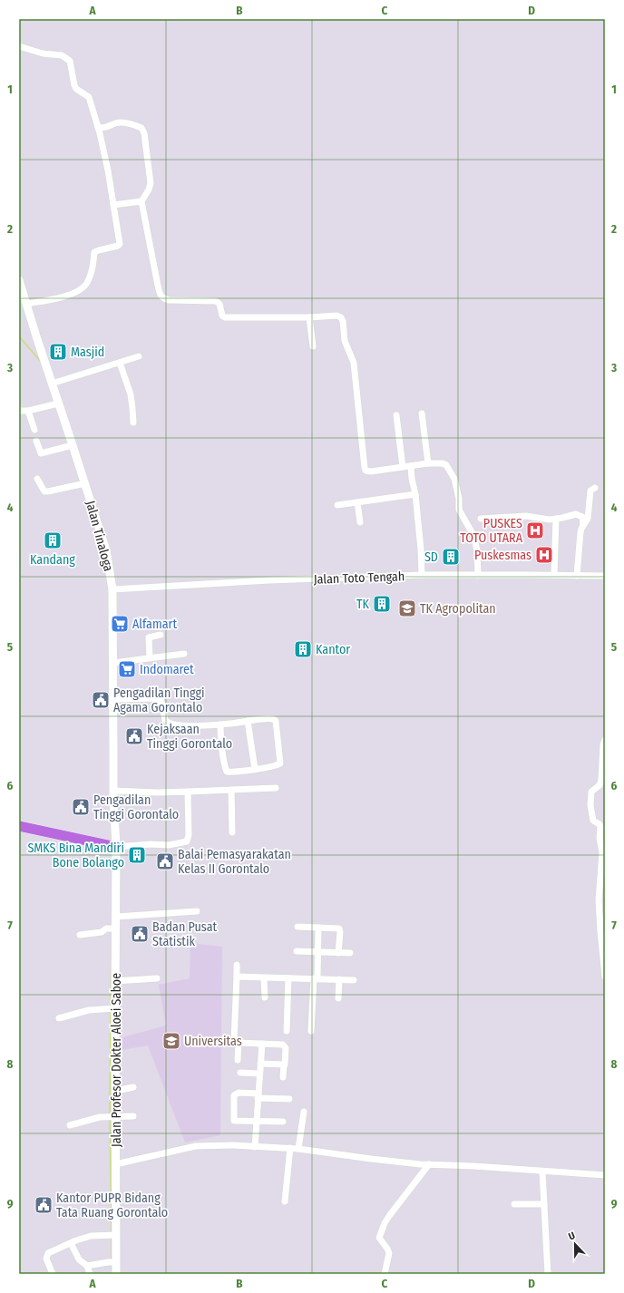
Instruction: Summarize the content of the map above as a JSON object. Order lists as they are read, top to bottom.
{
  "streets": {
    "street": ["Jalan Tinaloga", "Jalan Toto Tengah", "Jalan Profesor Dokter Aloei Saboe"]
  },
  "crossings": [
    ["Jalan Tinaloga", "Jalan Toto Tengah"],
    ["Jalan Tinaloga", "Jalan Profesor Dokter Aloei Saboe"]
  ],
  "places": {
    "building": [
      "Masjid",
      "Kandang",
      "SD",
      "TK",
      "Kantor",
      "SMKS Bina Mandiri Bone Bolango"
    ],
    "hospital": ["PUSKES TOTO UTARA", "Puskesmas"],
    "school or university": ["TK Agropolitan", "Universitas"],
    "supermarket": ["Alfamart", "Indomaret"],
    "public building": [
      "Pengadilan Tinggi Agama Gorontalo",
      "Kejaksaan Tinggi Gorontalo",
      "Pengadilan Tinggi Gorontalo",
      "Balai Pemasyarakatan Kelas II Gorontalo",
      "Badan Pusat Statistik",
      "Kantor PUPR Bidang Tata Ruang Gorontalo"
    ]
  },
  "north": "top",
  "grid": {
    "columns": [
      "A",
      "B",
      "C",
      "D"
    ],
    "rows": [
      "1",
      "2",
      "3",
      "4",
      "5",
      "6",
      "7",
      "8",
      "9"
    ]
  }
}
